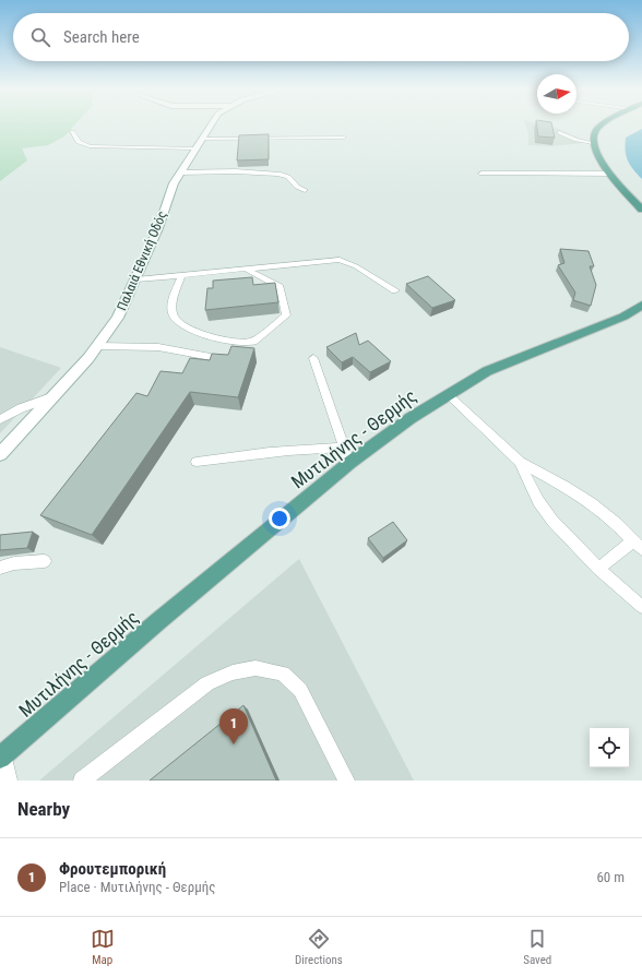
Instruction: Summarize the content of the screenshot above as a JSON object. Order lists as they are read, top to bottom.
{
  "streets": {
    "main road": ["Παλαιά Εθνική Οδός", "Μυτιλήνης - Θερμής"]
  },
  "north": "right",
  "page": {
    "search": "Search here",
    "pins": "1",
    "heading": "Nearby",
    "list": [
      {
        "mark": "1",
        "name": "Φρουτεμπορική",
        "note": "Place · Μυτιλήνης - Θερμής",
        "value": "60 m"
      }
    ],
    "nav": ["Map", "Directions", "Saved"]
  }
}
